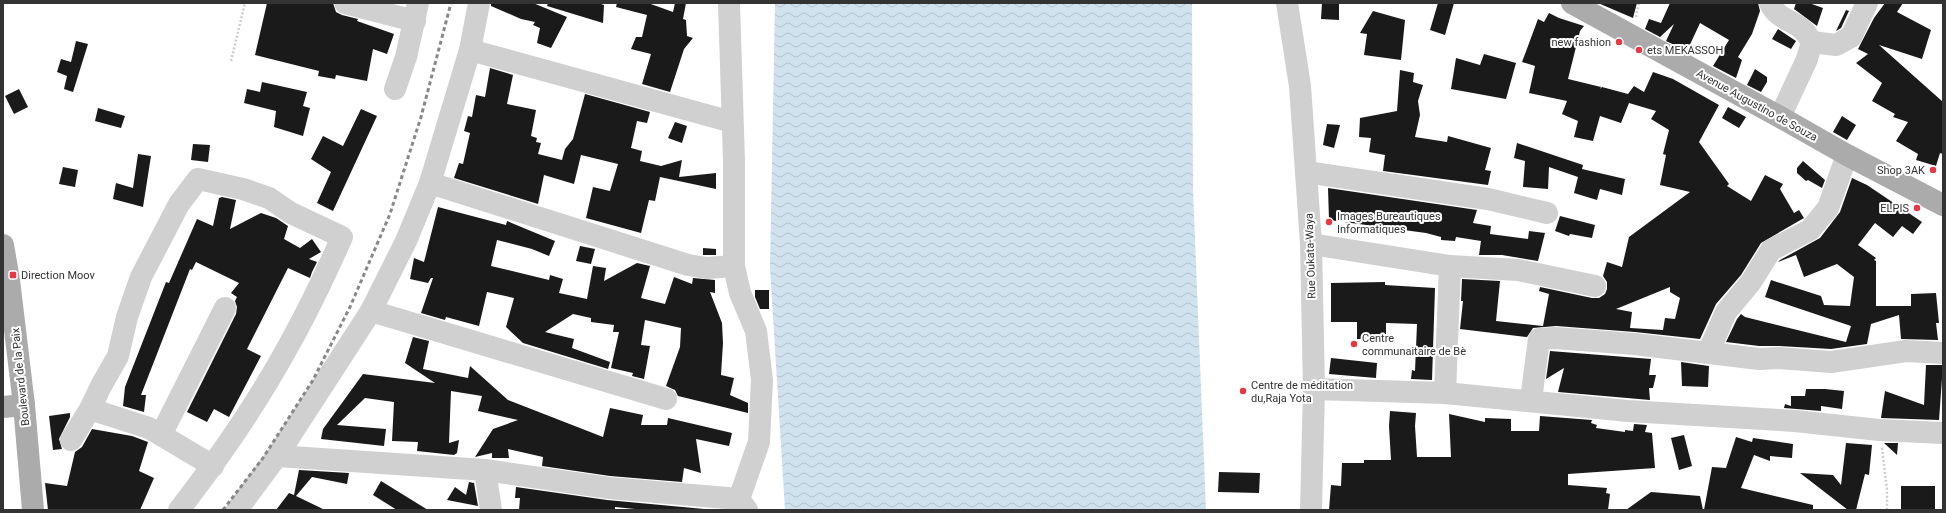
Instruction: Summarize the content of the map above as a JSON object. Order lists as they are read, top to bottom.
{
  "streets": {
    "main road": ["Avenue Augustino de Souza", "Boulevard de la Paix"],
    "street": ["Rue Oukata-Waya"]
  },
  "places": {
    "other": [
      "new fashion",
      "ets MEKASSOH",
      "Shop 3AK",
      "ELPIS",
      "Images Bureautiques Informatiques",
      "Centre communaitaire de Bè",
      "Centre de méditation du,Raja Yota"
    ],
    "transit": ["Direction Moov"]
  }
}
